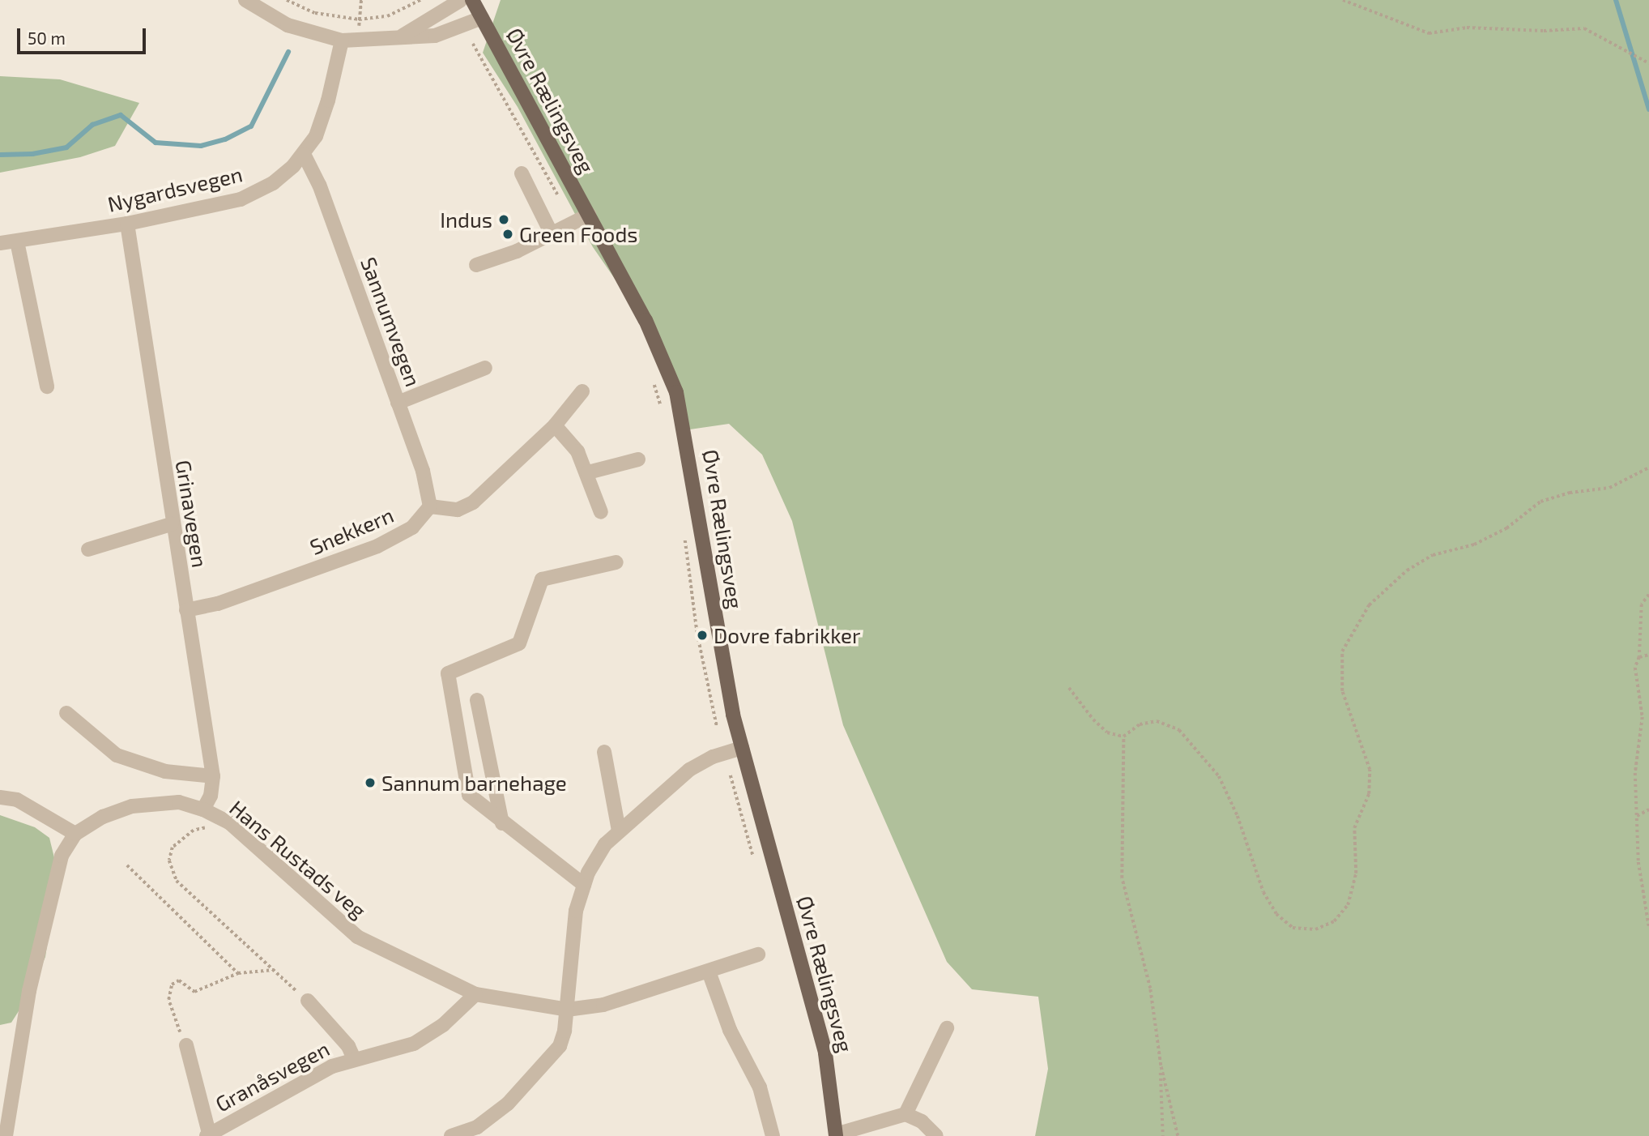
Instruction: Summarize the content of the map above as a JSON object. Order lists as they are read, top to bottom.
{
  "streets": {
    "main road": ["Øvre Rælingsveg"],
    "street": [
      "Nygardsvegen",
      "Sannumvegen",
      "Grinavegen",
      "Snekkern",
      "Hans Rustads veg",
      "Granåsvegen"
    ]
  },
  "crossings": [
    ["Nygardsvegen", "Sannumvegen"],
    ["Nygardsvegen", "Grinavegen"],
    ["Sannumvegen", "Snekkern"],
    ["Grinavegen", "Snekkern"],
    ["Grinavegen", "Hans Rustads veg"],
    ["Hans Rustads veg", "Granåsvegen"]
  ],
  "places": [
    "Indus",
    "Green Foods",
    "Dovre fabrikker",
    "Sannum barnehage"
  ],
  "scale_bar": "50 m"
}
